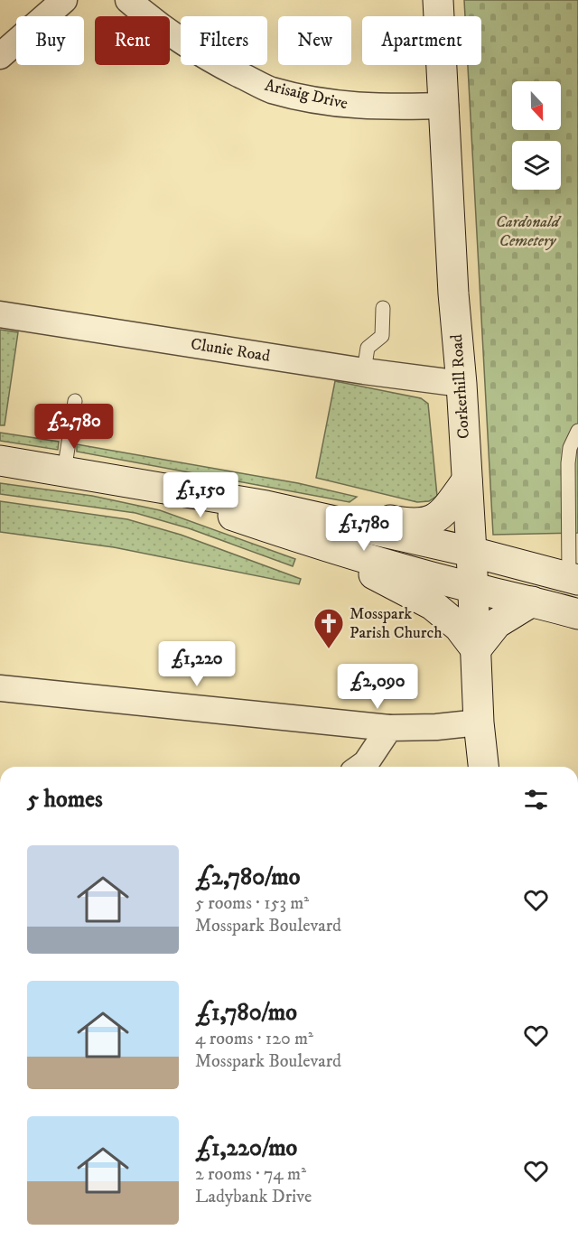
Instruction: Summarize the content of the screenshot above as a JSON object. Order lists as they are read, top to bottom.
{
  "streets": {
    "street": ["Arisaig Drive", "Clunie Road", "Corkerhill Road"]
  },
  "crossings": [
    ["Arisaig Drive", "Corkerhill Road"],
    ["Clunie Road", "Corkerhill Road"]
  ],
  "parks": ["Cardonald Cemetery"],
  "places": {
    "church": ["Mosspark Parish Church"]
  },
  "north": "bottom",
  "page": {
    "chip": [
      "Buy",
      "Rent",
      "Filters",
      "New",
      "Apartment"
    ],
    "price": [
      "£2,780",
      "£1,150",
      "£1,780",
      "£1,220",
      "£2,090"
    ],
    "heading": "5 homes",
    "list": [
      {
        "name": "£2,780/mo",
        "note": "5 rooms · 153 m² · Mosspark Boulevard"
      },
      {
        "name": "£1,780/mo",
        "note": "4 rooms · 120 m² · Mosspark Boulevard"
      },
      {
        "name": "£1,220/mo",
        "note": "2 rooms · 74 m² · Ladybank Drive"
      }
    ]
  }
}
